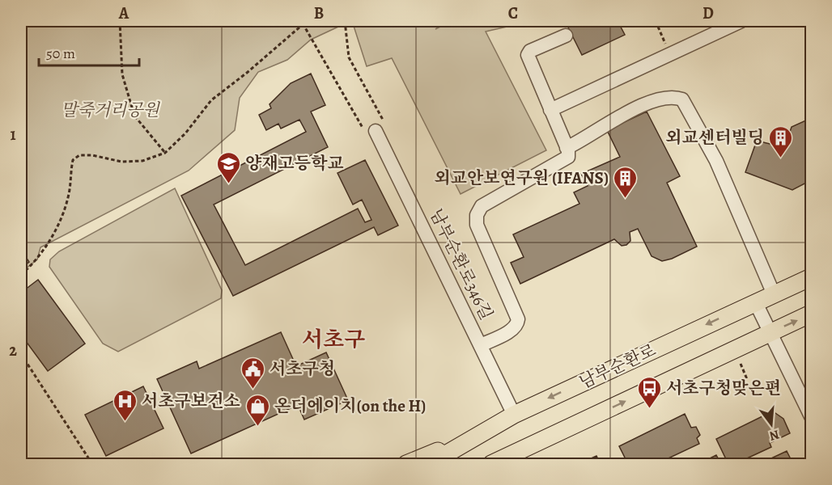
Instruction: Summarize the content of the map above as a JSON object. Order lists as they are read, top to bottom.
{
  "streets": {
    "main road": ["남부순환로"],
    "street": ["남부순환로346길"]
  },
  "crossings": [
    ["남부순환로346길", "남부순환로"]
  ],
  "districts": ["서초구"],
  "parks": ["말죽거리공원"],
  "places": {
    "building": ["외교센터빌딩", "외교안보연구원 (IFANS)"],
    "school or university": ["양재고등학교"],
    "public building": ["서초구청"],
    "bus stop": ["서초구청맞은편"],
    "hospital": ["서초구보건소"],
    "shop": ["온더에이치(on the H)"]
  },
  "scale_bar": "50 m",
  "north": "bottom",
  "grid": {
    "columns": [
      "A",
      "B",
      "C",
      "D"
    ],
    "rows": ["1", "2"]
  }
}
